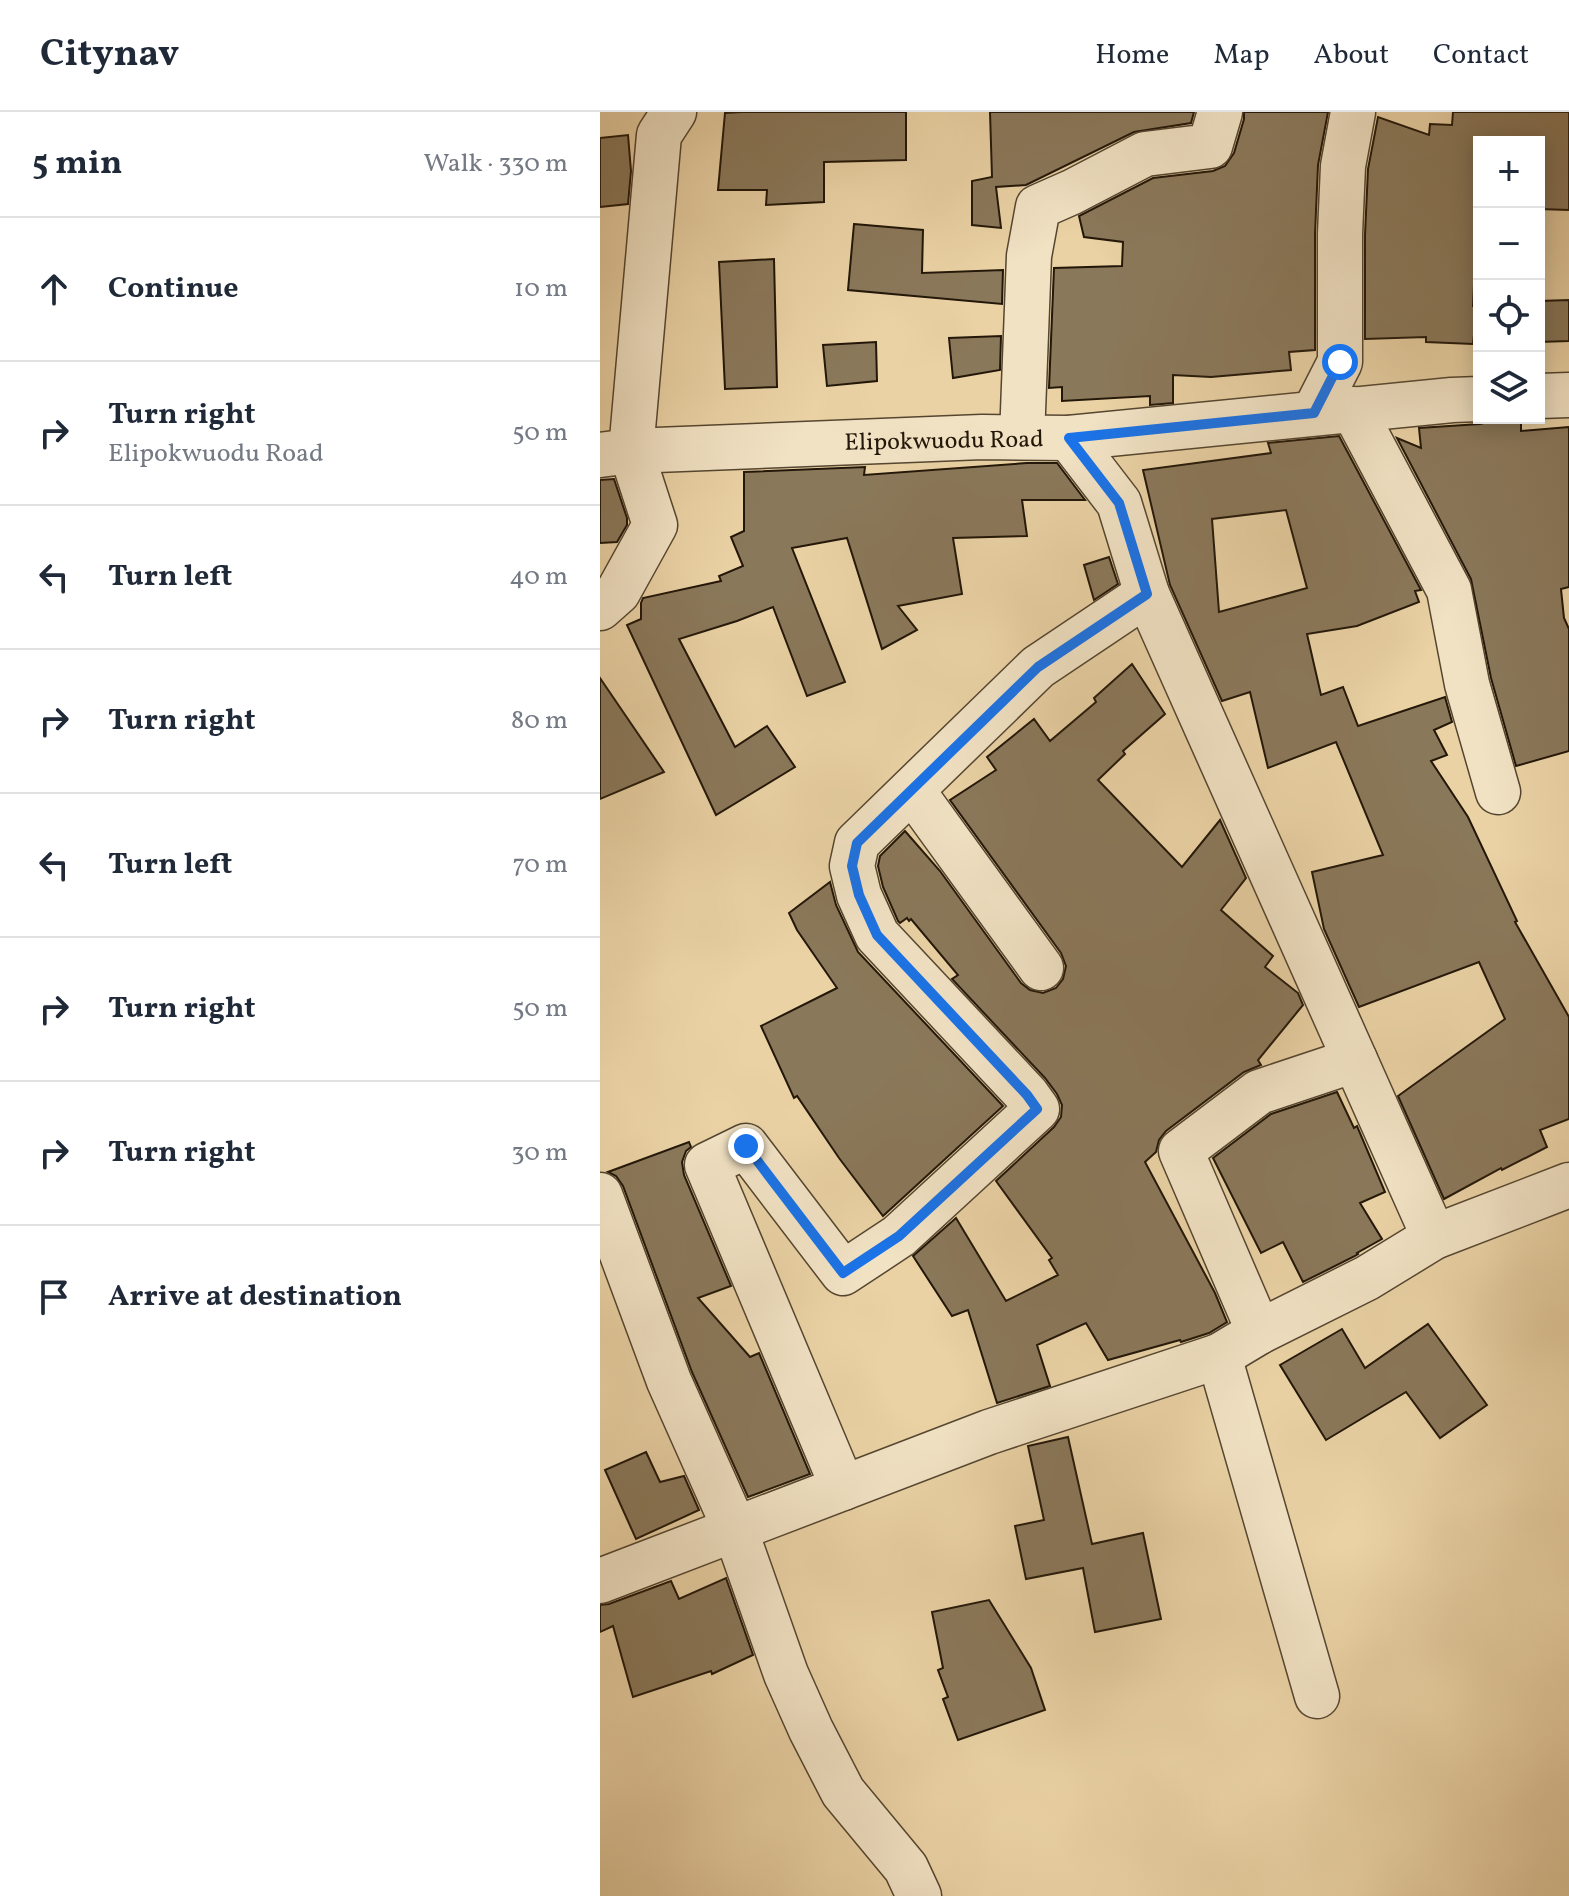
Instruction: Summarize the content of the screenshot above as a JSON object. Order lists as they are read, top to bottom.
{
  "streets": {
    "street": ["Elipokwuodu Road"]
  },
  "page": {
    "header": "Citynav",
    "nav": [
      "Home",
      "Map",
      "About",
      "Contact"
    ],
    "heading": ["5 min", "Walk · 330 m"],
    "map_buttons": ["+", "−"],
    "list": [
      ["Continue", "10 m"],
      ["Turn right", "Elipokwuodu Road", "50 m"],
      ["Turn left", "40 m"],
      ["Turn right", "80 m"],
      ["Turn left", "70 m"],
      ["Turn right", "50 m"],
      ["Turn right", "30 m"],
      "Arrive at destination"
    ]
  }
}
